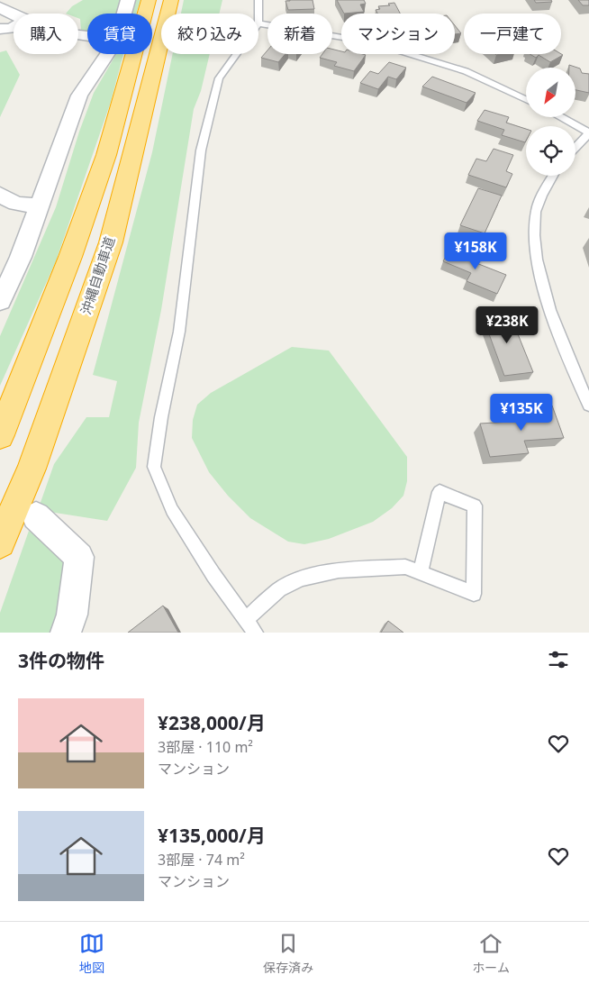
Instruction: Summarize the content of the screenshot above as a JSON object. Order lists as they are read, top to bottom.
{
  "streets": {
    "highway": ["沖縄自動車道"]
  },
  "north": "bottom left",
  "page": {
    "chip": [
      "購入",
      "賃貸",
      "絞り込み",
      "新着",
      "マンション",
      "一戸建て"
    ],
    "price": ["¥158K", "¥238K", "¥135K"],
    "heading": "3件の物件",
    "list": [
      {
        "name": "¥238,000/月",
        "note": "3部屋 · 110 m² · マンション"
      },
      {
        "name": "¥135,000/月",
        "note": "3部屋 · 74 m² · マンション"
      }
    ],
    "tabs": ["地図", "保存済み", "ホーム"]
  }
}
